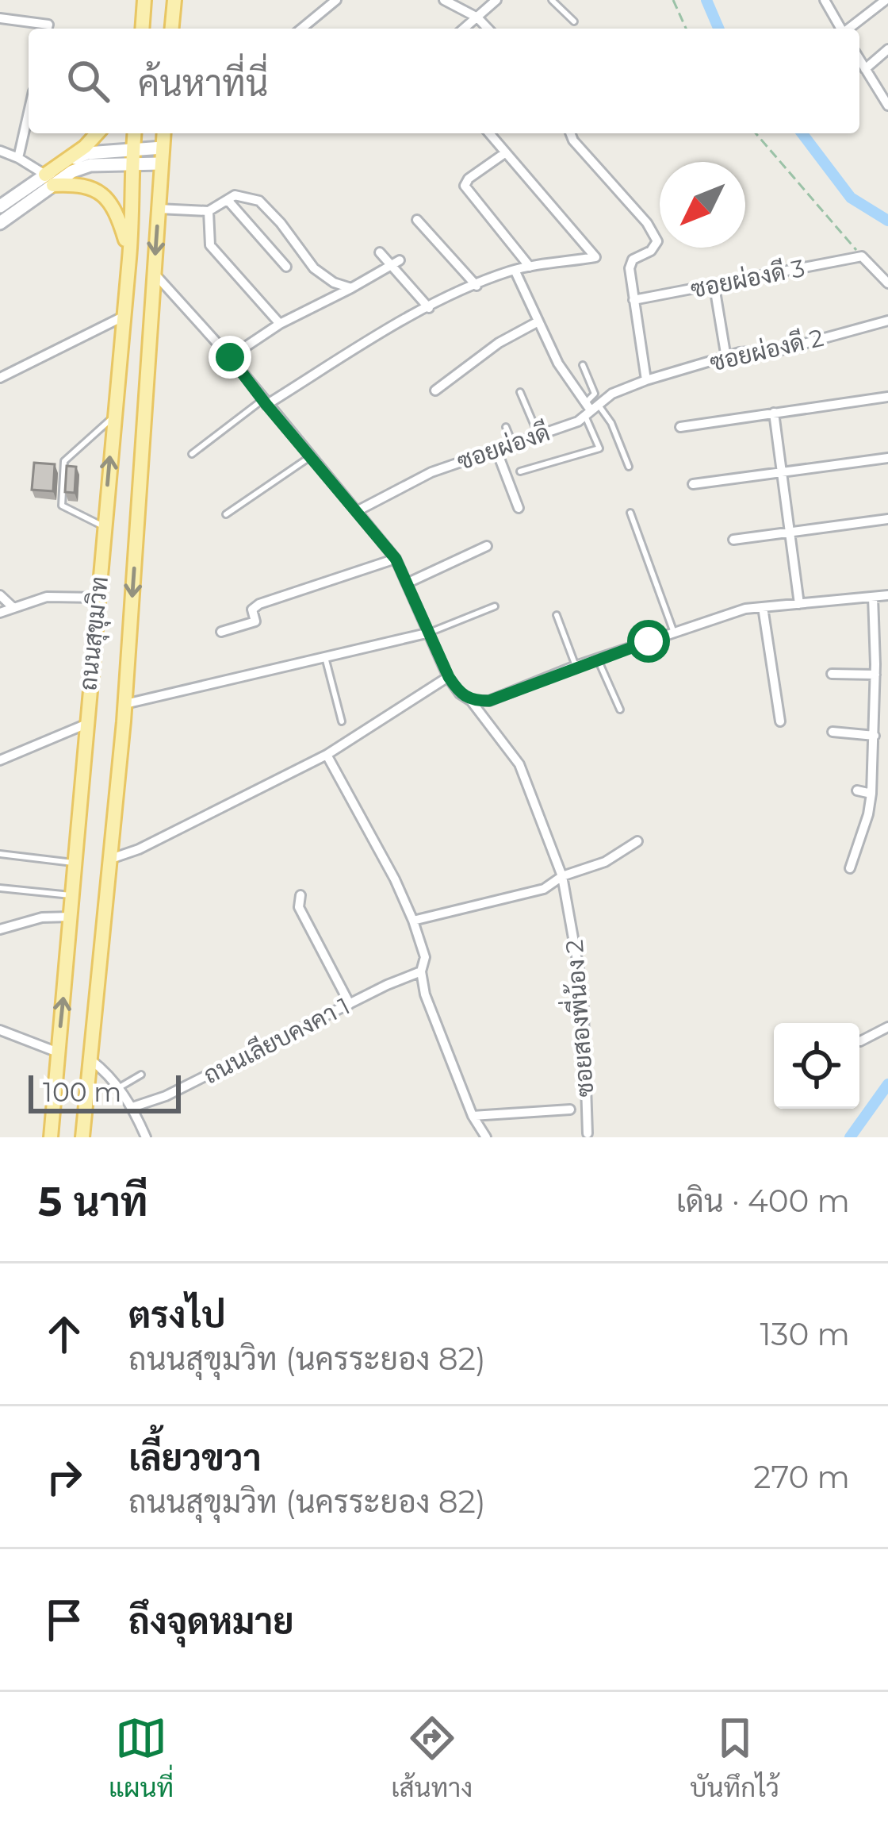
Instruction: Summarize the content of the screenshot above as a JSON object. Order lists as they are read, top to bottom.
{
  "streets": {
    "main road": ["ถนนสุขุมวิท"],
    "street": [
      "ซอยผ่องดี 3",
      "ซอยผ่องดี 2",
      "ซอยผ่องดี",
      "ซอยสองพี่น้อง 2",
      "ถนนเลียบคงคา 1"
    ]
  },
  "crossings": [
    ["ซอยผ่องดี 2", "ซอยผ่องดี"],
    ["ซอยผ่องดี", "ซอยสองพี่น้อง 2"],
    ["ถนนสุขุมวิท", "ซอยสองพี่น้อง 2"]
  ],
  "scale_bar": "100 m",
  "north": "bottom left",
  "page": {
    "search": "ค้นหาที่นี่",
    "scale": "100 m",
    "heading": ["5 นาที", "เดิน · 400 m"],
    "list": [
      ["ตรงไป", "ถนนสุขุมวิท (นครระยอง 82)", "130 m"],
      ["เลี้ยวขวา", "ถนนสุขุมวิท (นครระยอง 82)", "270 m"],
      "ถึงจุดหมาย"
    ],
    "nav": ["แผนที่", "เส้นทาง", "บันทึกไว้"]
  }
}
